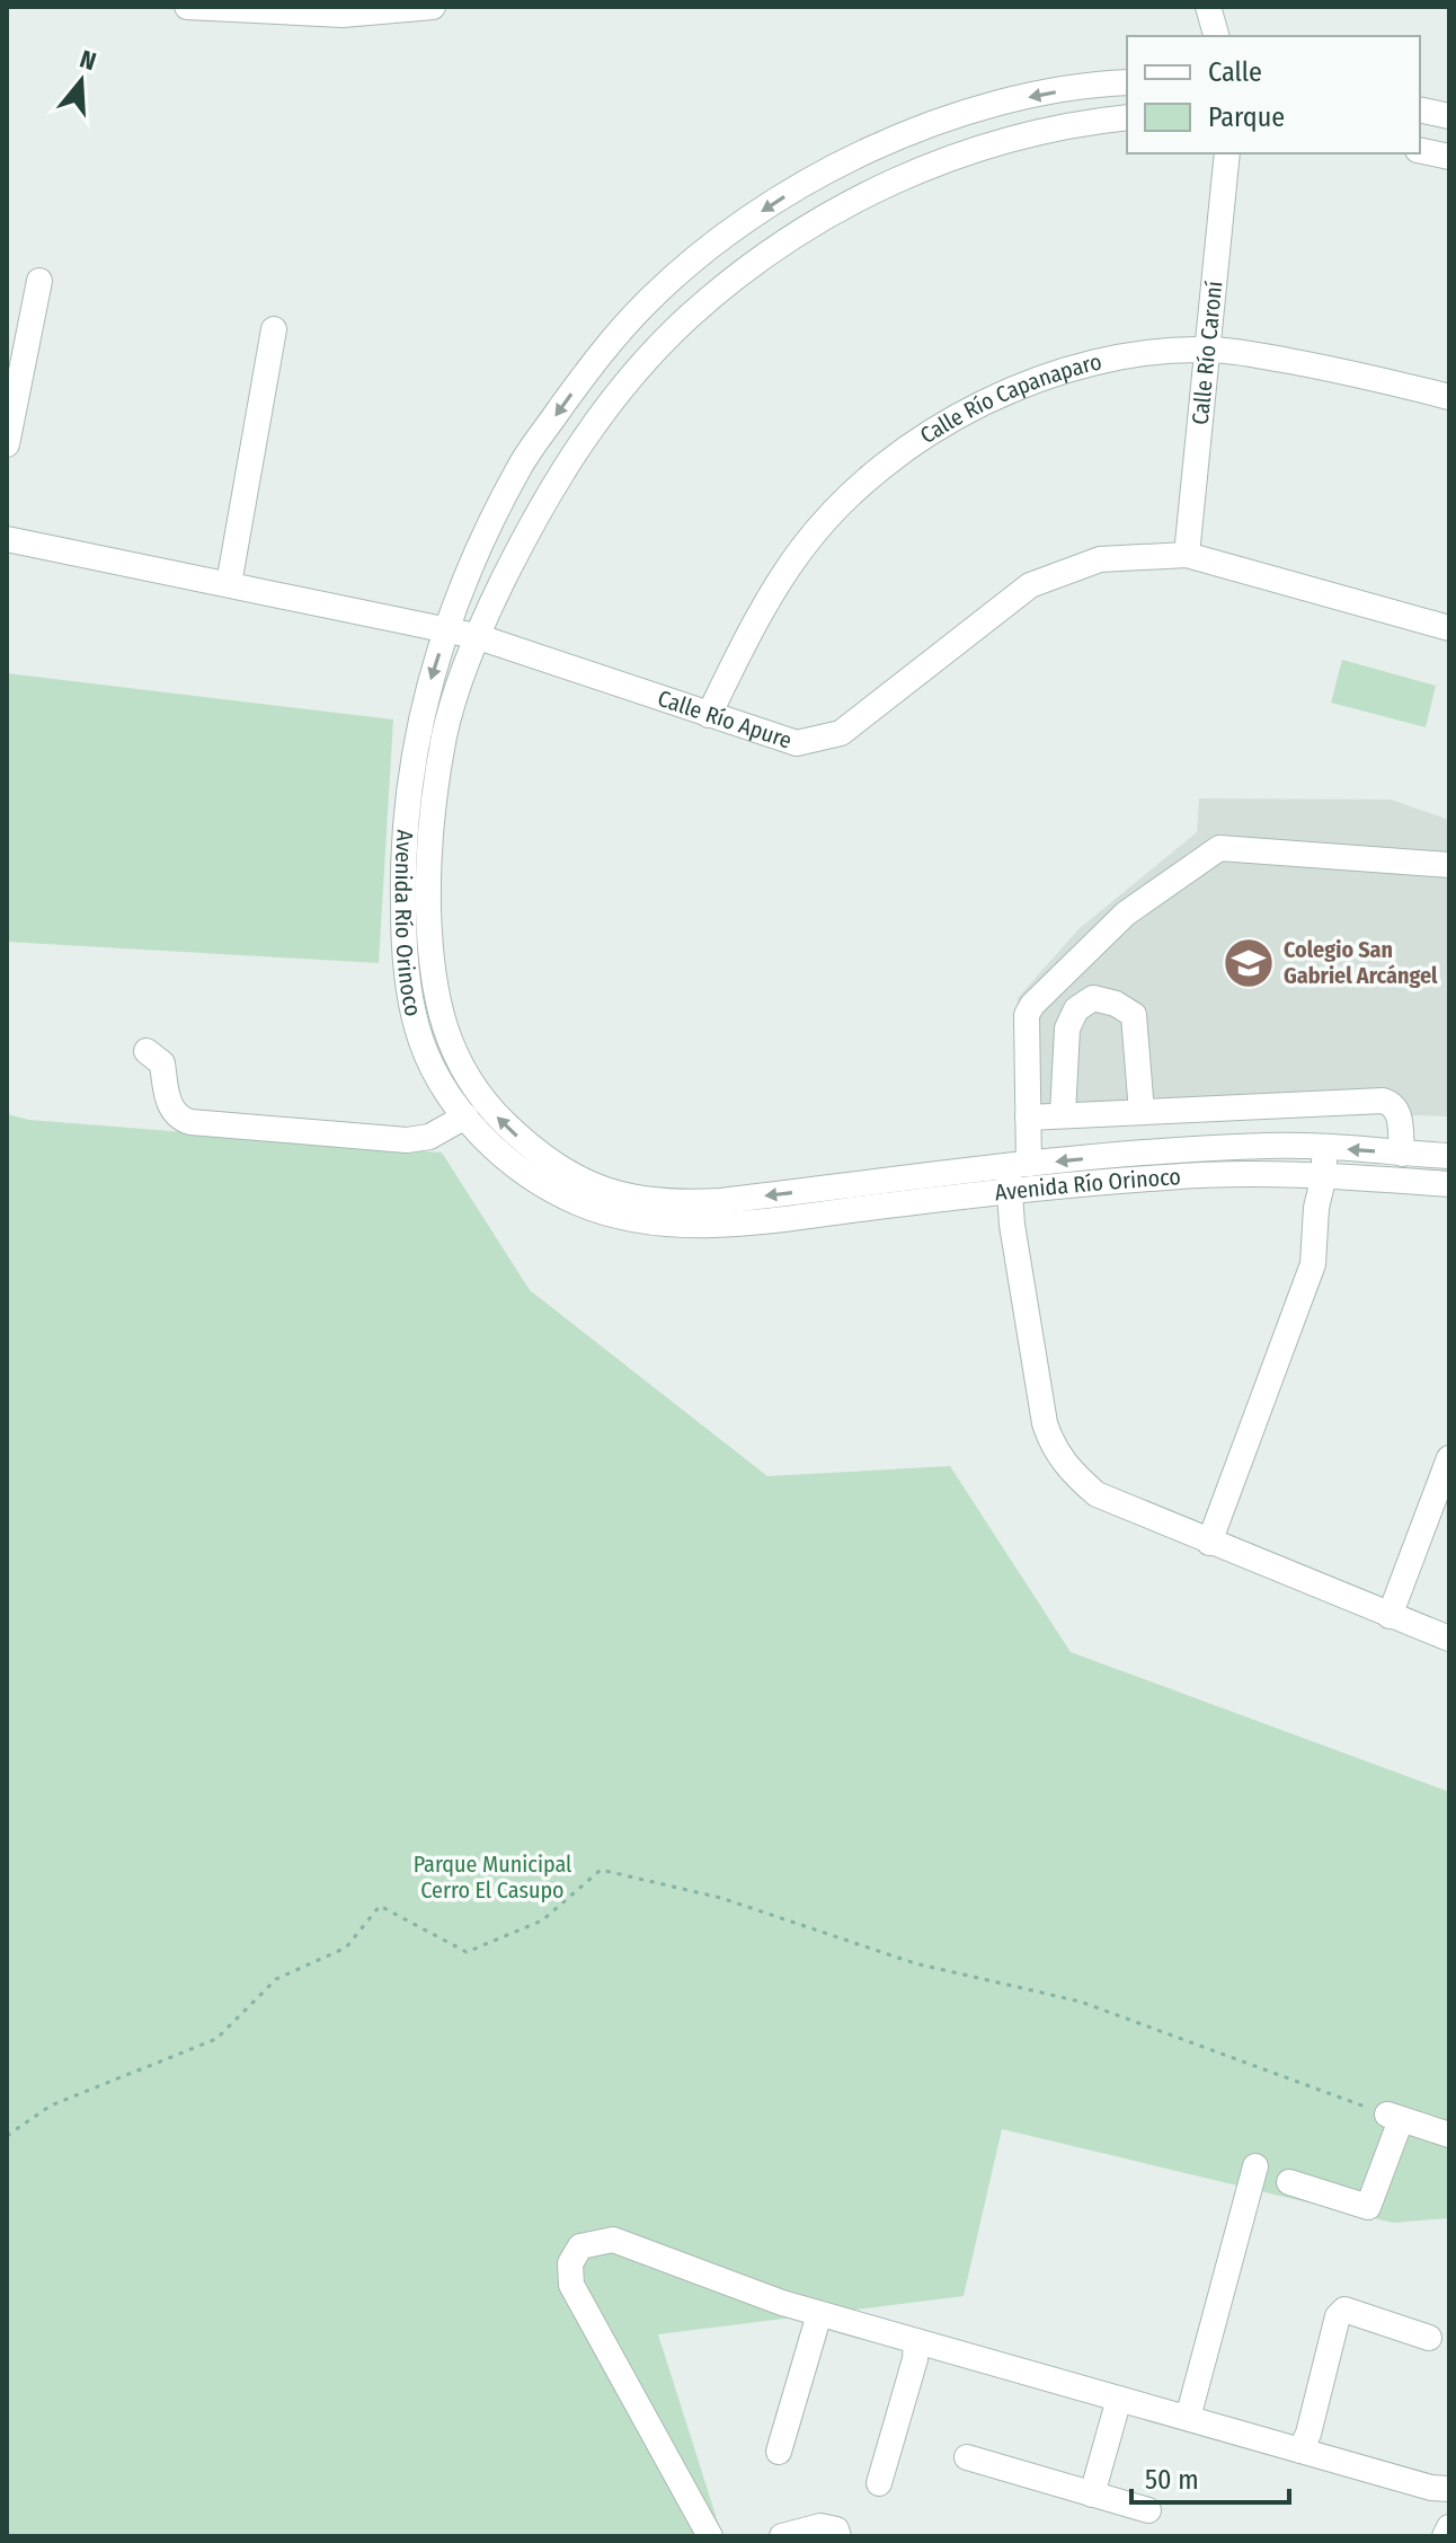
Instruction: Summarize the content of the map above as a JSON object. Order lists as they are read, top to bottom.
{
  "streets": {
    "street": [
      "Calle Río Caroní",
      "Calle Río Capanaparo",
      "Calle Río Apure",
      "Avenida Río Orinoco"
    ]
  },
  "crossings": [
    ["Calle Río Caroní", "Calle Río Capanaparo"],
    ["Calle Río Caroní", "Calle Río Apure"],
    ["Calle Río Capanaparo", "Calle Río Apure"],
    ["Calle Río Apure", "Avenida Río Orinoco"]
  ],
  "parks": ["Parque Municipal Cerro El Casupo"],
  "places": {
    "school or university": ["Colegio San Gabriel Arcángel"]
  },
  "legend": ["Calle", "Parque"],
  "scale_bar": "50 m",
  "north": "top"
}
